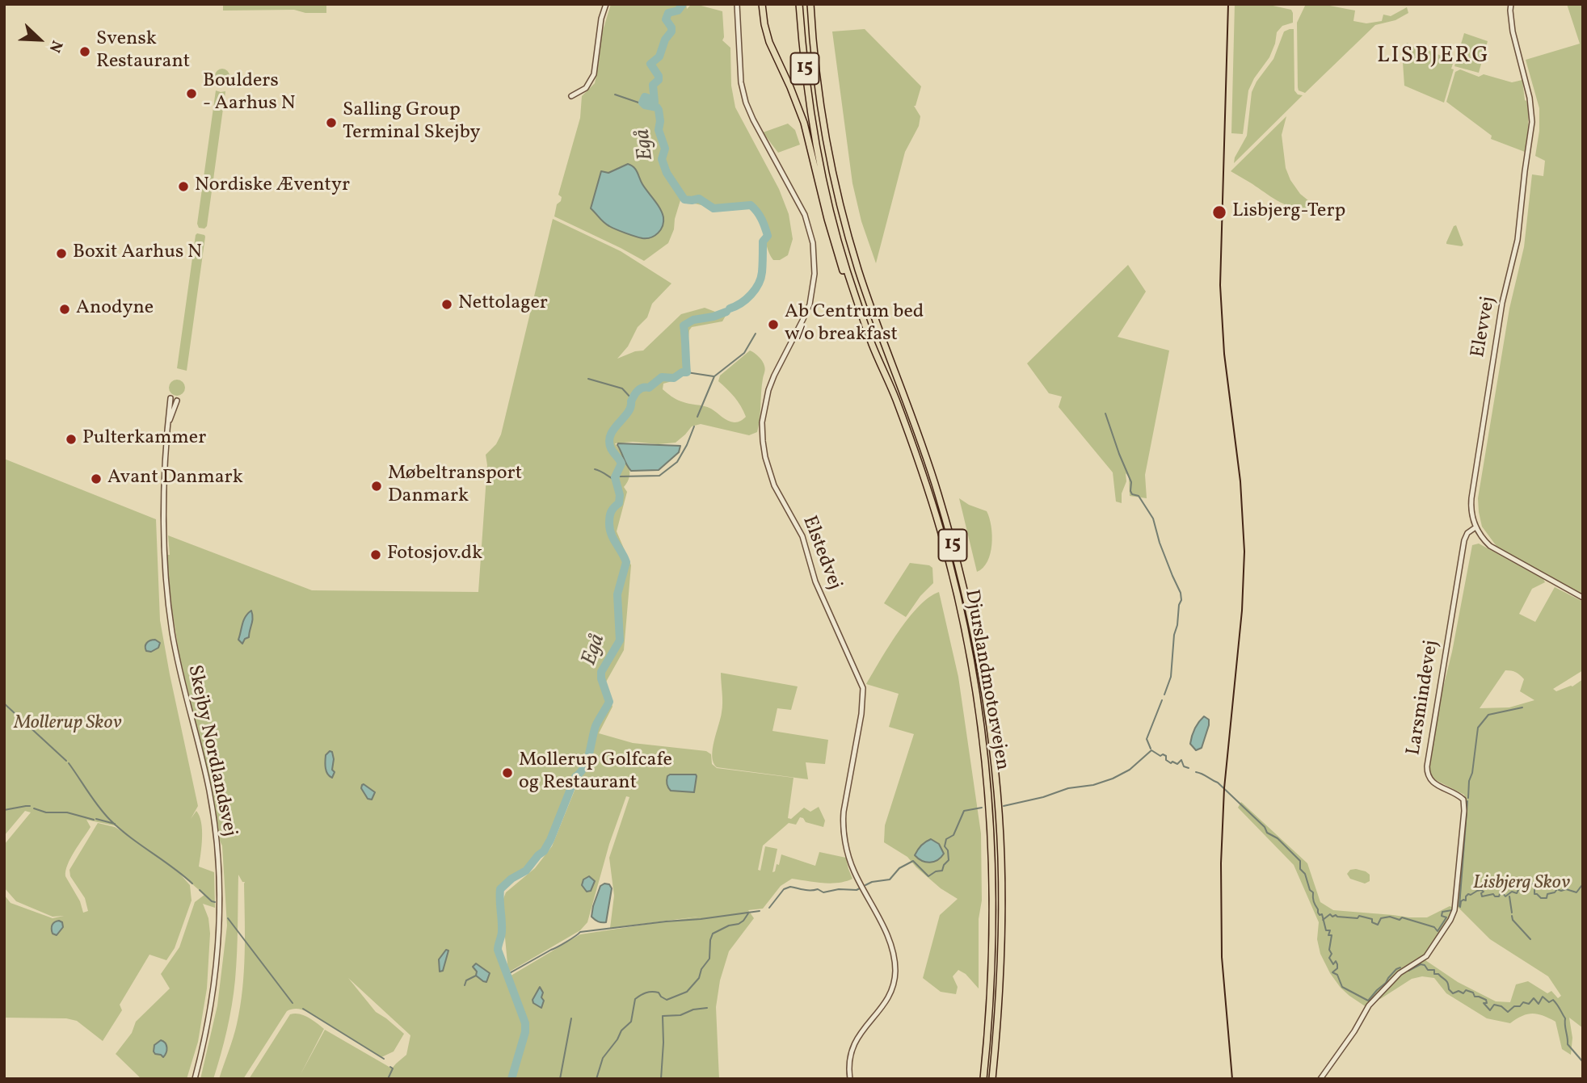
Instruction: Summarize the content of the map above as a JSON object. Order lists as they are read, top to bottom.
{
  "streets": {
    "highway": ["15", "Djurslandmotorvejen"],
    "street": [
      "Elevvej",
      "Elstedvej",
      "Larsmindevej",
      "Skejby Nordlandsvej"
    ]
  },
  "crossings": [
    ["Elevvej", "Larsmindevej"]
  ],
  "districts": ["LISBJERG"],
  "water": ["Egå"],
  "parks": ["Mollerup Skov", "Lisbjerg Skov"],
  "places": [
    "Svensk Restaurant",
    "Boulders - Aarhus N",
    "Salling Group Terminal Skejby",
    "Nordiske Æventyr",
    "Lisbjerg-Terp",
    "Boxit Aarhus N",
    "Nettolager",
    "Anodyne",
    "Ab Centrum bed w/o breakfast",
    "Pulterkammer",
    "Avant Danmark",
    "Møbeltransport Danmark",
    "Fotosjov.dk",
    "Mollerup Golfcafe og Restaurant"
  ],
  "north": "bottom right"
}
